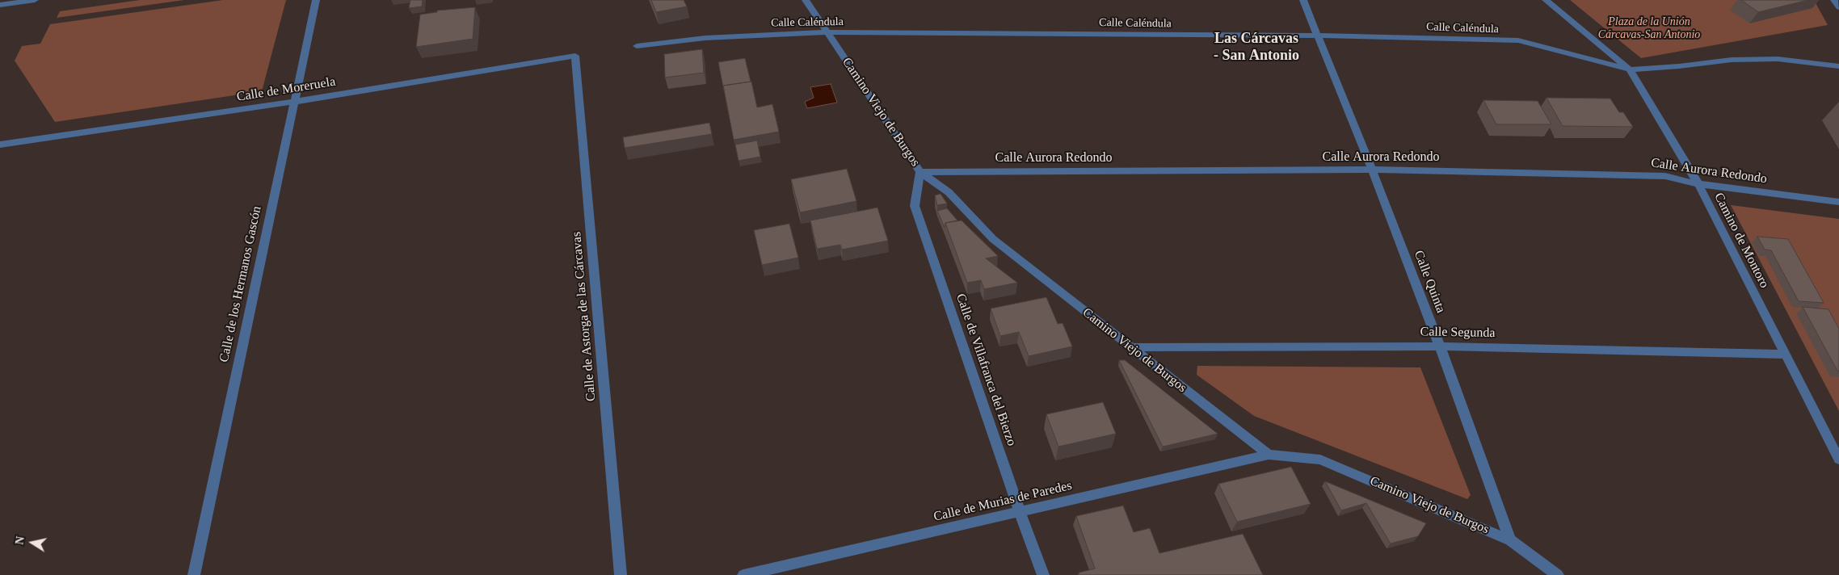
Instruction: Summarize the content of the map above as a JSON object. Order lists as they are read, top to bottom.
{
  "streets": {
    "street": [
      "Calle Caléndula",
      "Calle de Moreruela",
      "Camino Viejo de Burgos",
      "Calle Aurora Redondo",
      "Camino de Montoro",
      "Calle Quinta",
      "Calle de los Hermanos Gascón",
      "Calle de Astorga de las Cárcavas",
      "Calle Segunda",
      "Calle de Villafranca del Bierzo",
      "Calle de Murias de Paredes"
    ]
  },
  "crossings": [
    ["Calle Caléndula", "Camino Viejo de Burgos"],
    ["Calle Caléndula", "Camino de Montoro"],
    ["Calle Caléndula", "Calle Quinta"],
    ["Calle de Moreruela", "Calle de los Hermanos Gascón"],
    ["Calle de Moreruela", "Calle de Astorga de las Cárcavas"],
    ["Camino Viejo de Burgos", "Calle Aurora Redondo"],
    ["Camino Viejo de Burgos", "Calle Quinta"],
    ["Camino Viejo de Burgos", "Calle Segunda"],
    ["Camino Viejo de Burgos", "Calle de Villafranca del Bierzo"],
    ["Camino Viejo de Burgos", "Calle de Murias de Paredes"],
    ["Calle Aurora Redondo", "Camino de Montoro"],
    ["Calle Aurora Redondo", "Calle Quinta"],
    ["Calle Aurora Redondo", "Calle de Villafranca del Bierzo"],
    ["Camino de Montoro", "Calle Segunda"],
    ["Calle Quinta", "Calle Segunda"],
    ["Calle de Villafranca del Bierzo", "Calle de Murias de Paredes"]
  ],
  "districts": ["Las Cárcavas - San Antonio"],
  "parks": ["Plaza de la Unión Cárcavas-San Antonio"],
  "north": "left"
}
